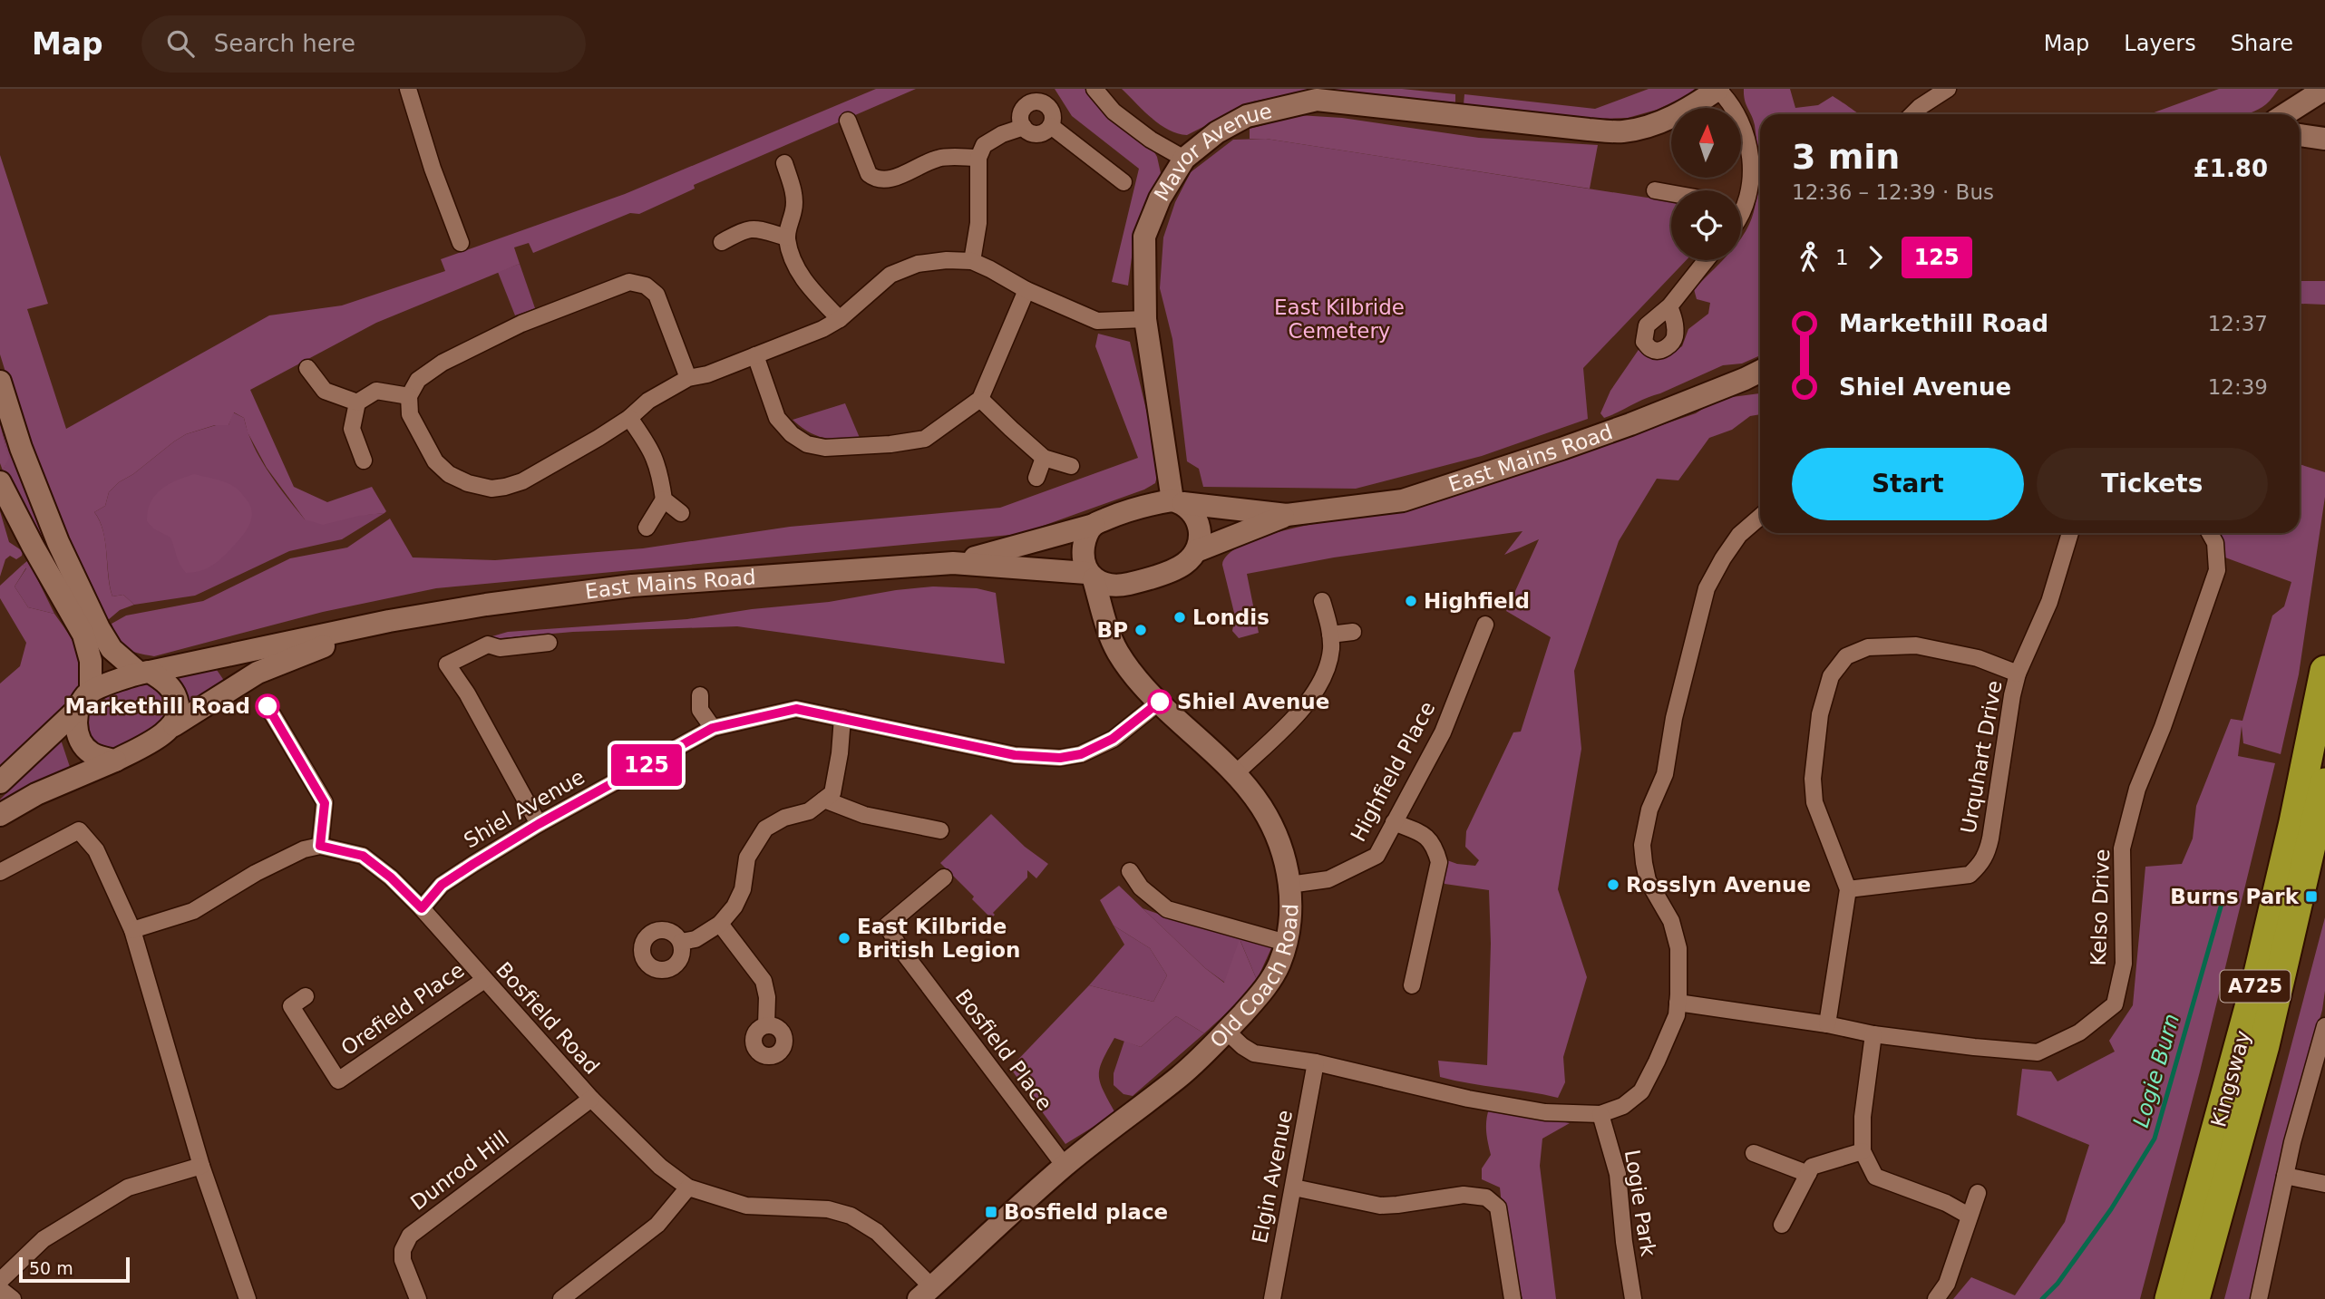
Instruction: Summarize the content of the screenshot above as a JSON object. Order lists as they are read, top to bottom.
{
  "streets": {
    "highway": ["A725", "Kingsway"],
    "main road": ["Mavor Avenue", "East Mains Road", "Old Coach Road"],
    "street": [
      "Urquhart Drive",
      "Highfield Place",
      "Shiel Avenue",
      "Kelso Drive",
      "Orefield Place",
      "Bosfield Road",
      "Bosfield Place",
      "Dunrod Hill",
      "Elgin Avenue",
      "Logie Park"
    ]
  },
  "crossings": [
    ["Mavor Avenue", "East Mains Road"],
    ["Mavor Avenue", "Old Coach Road"],
    ["East Mains Road", "Old Coach Road"],
    ["Highfield Place", "Old Coach Road"],
    ["Shiel Avenue", "Old Coach Road"],
    ["Shiel Avenue", "Bosfield Road"],
    ["Old Coach Road", "Bosfield Road"],
    ["Old Coach Road", "Bosfield Place"],
    ["Orefield Place", "Bosfield Road"],
    ["Bosfield Road", "Dunrod Hill"]
  ],
  "water": ["Logie Burn"],
  "parks": ["East Kilbride Cemetery"],
  "places": {
    "other": [
      "Highfield",
      "Londis",
      "BP",
      "Shiel Avenue",
      "Markethill Road",
      "Rosslyn Avenue",
      "East Kilbride British Legion"
    ],
    "transit": ["Burns Park", "Bosfield place"]
  },
  "lines": ["bus line 125"],
  "scale_bar": "50 m",
  "north": "top",
  "page": {
    "header": "Map",
    "search": "Search here",
    "nav": ["Map", "Layers", "Share"],
    "on_map": "125",
    "heading": ["3 min", "12:36 – 12:39 · Bus", "£1.80"],
    "legs": ["1", "125"],
    "list": [
      {
        "name": "Markethill Road",
        "value": "12:37"
      },
      {
        "name": "Shiel Avenue",
        "value": "12:39"
      }
    ],
    "buttons": ["Start", "Tickets"],
    "scale": "50 m"
  }
}
